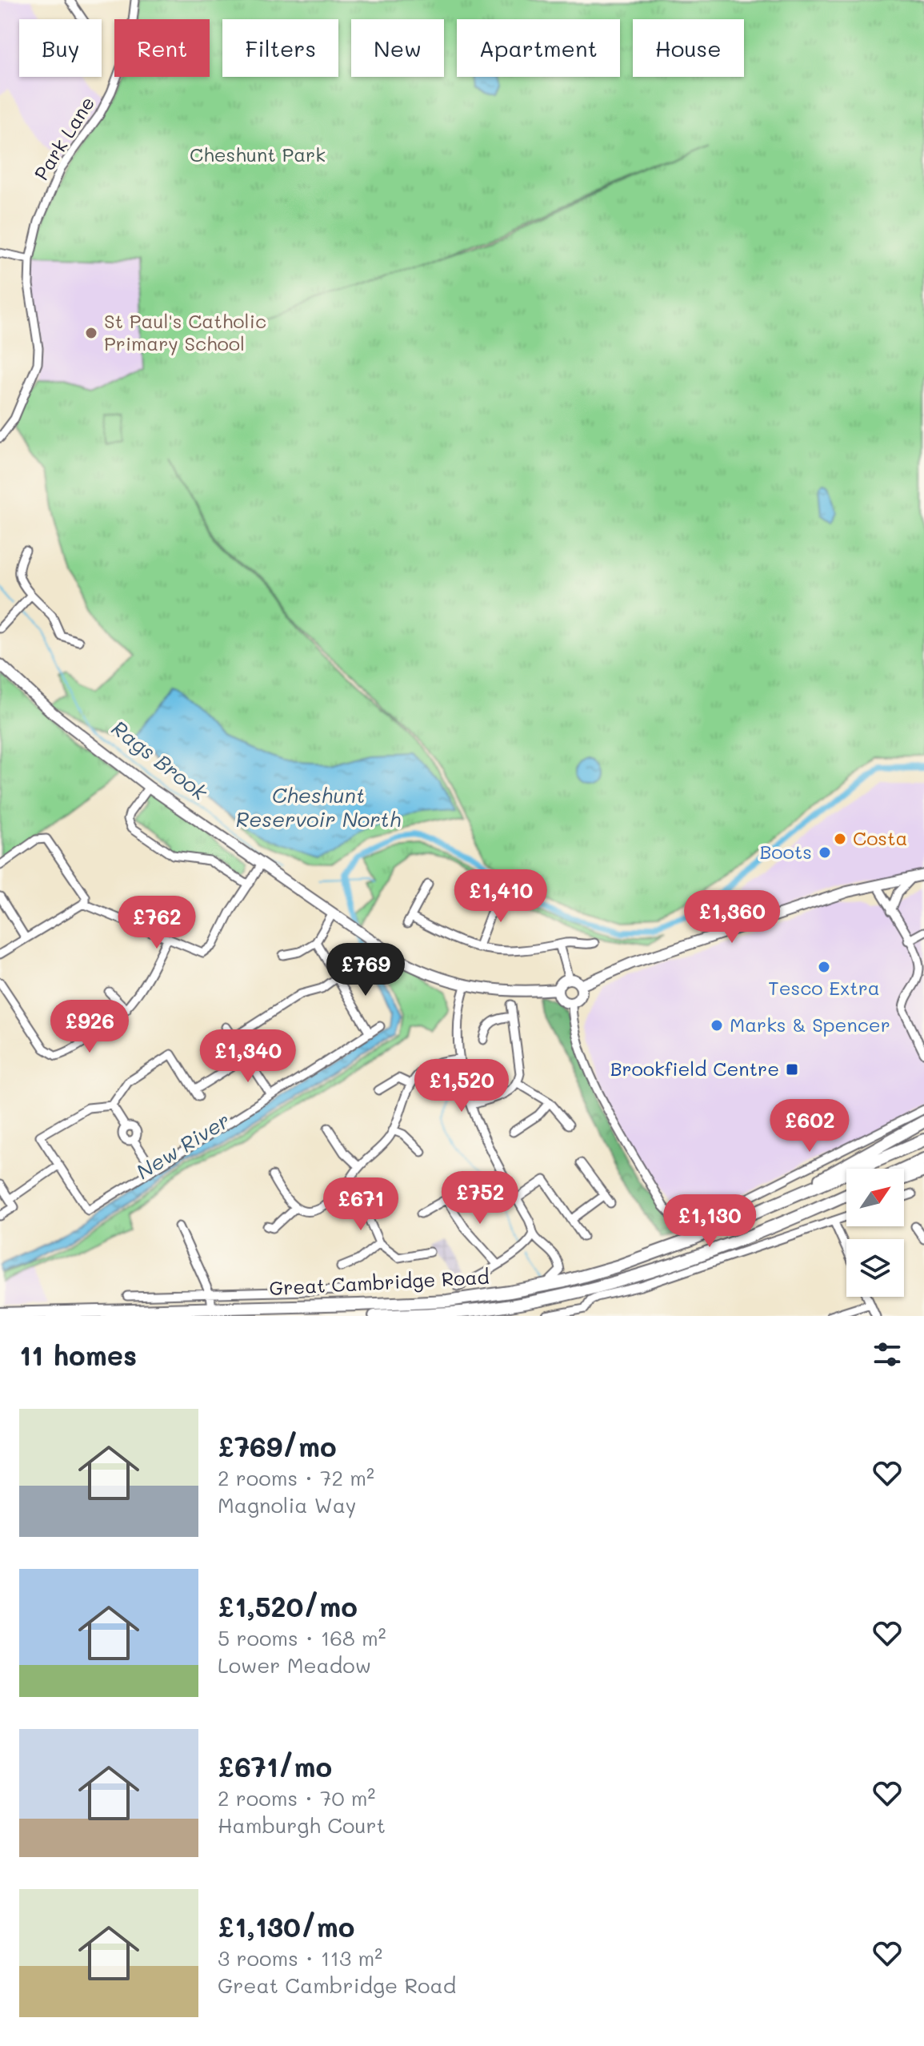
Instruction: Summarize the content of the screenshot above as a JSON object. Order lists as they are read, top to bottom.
{
  "streets": {
    "highway": ["Great Cambridge Road"],
    "street": ["Park Lane"]
  },
  "water": ["Rags Brook", "Cheshunt Reservoir North", "New River"],
  "parks": ["Cheshunt Park"],
  "places": {
    "other": [
      "St Paul's Catholic Primary School",
      "Costa",
      "Boots",
      "Tesco Extra",
      "Marks & Spencer"
    ],
    "transit": ["Brookfield Centre"]
  },
  "north": "top right",
  "page": {
    "chip": [
      "Buy",
      "Rent",
      "Filters",
      "New",
      "Apartment",
      "House"
    ],
    "price": [
      "£1,410",
      "£1,360",
      "£762",
      "£769",
      "£926",
      "£1,340",
      "£1,520",
      "£602",
      "£752",
      "£671",
      "£1,130"
    ],
    "heading": "11 homes",
    "list": [
      {
        "name": "£769/mo",
        "note": "2 rooms · 72 m² · Magnolia Way"
      },
      {
        "name": "£1,520/mo",
        "note": "5 rooms · 168 m² · Lower Meadow"
      },
      {
        "name": "£671/mo",
        "note": "2 rooms · 70 m² · Hamburgh Court"
      },
      {
        "name": "£1,130/mo",
        "note": "3 rooms · 113 m² · Great Cambridge Road"
      }
    ]
  }
}
